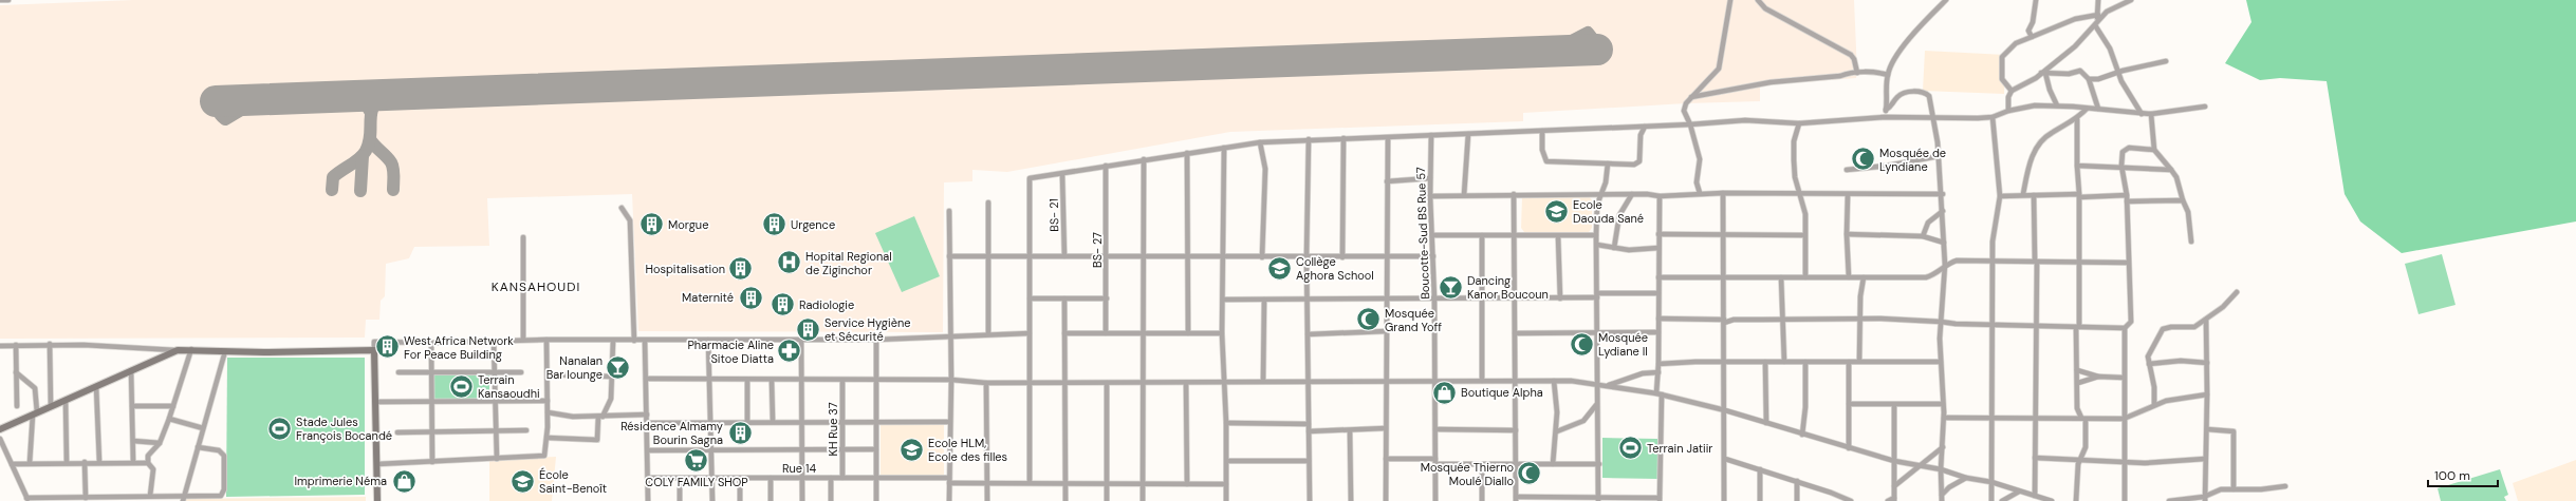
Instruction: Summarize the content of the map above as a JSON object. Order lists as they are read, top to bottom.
{
  "streets": {
    "street": [
      "BS- 21",
      "Boucotte-Sud BS Rue 57",
      "BS- 27",
      "KH Rue 37",
      "Rue 14"
    ]
  },
  "crossings": [
    ["KH Rue 37", "Rue 14"]
  ],
  "districts": ["KANSAHOUDI"],
  "places": {
    "mosque": [
      "Mosquée de Lyndiane",
      "Mosquée Grand Yoff",
      "Mosquée Lydiane II",
      "Mosquée Thierno Moulé Diallo"
    ],
    "school or university": [
      "Ecole Daouda Sané",
      "Collège Aghora School",
      "Ecole HLM, Ecole des filles",
      "École Saint-Benoît"
    ],
    "building": [
      "Morgue",
      "Urgence",
      "Hospitalisation",
      "Maternité",
      "Radiologie",
      "Service Hygiène et Sécurité",
      "West Africa Network For Peace Building",
      "Résidence Almamy Bourin Sagna"
    ],
    "hospital": ["Hopital Regional de Ziginchor"],
    "bar": ["Dancing Kanor Boucoun", "Nanalan Bar lounge"],
    "pharmacy": ["Pharmacie Aline Sitoe Diatta"],
    "sports": ["Terrain Kansaoudhi", "Stade Jules François Bocandé", "Terrain Jatiir"],
    "shop": ["Boutique Alpha", "Imprimerie Néma"],
    "supermarket": ["COLY FAMILY SHOP"]
  },
  "scale_bar": "100 m"
}
